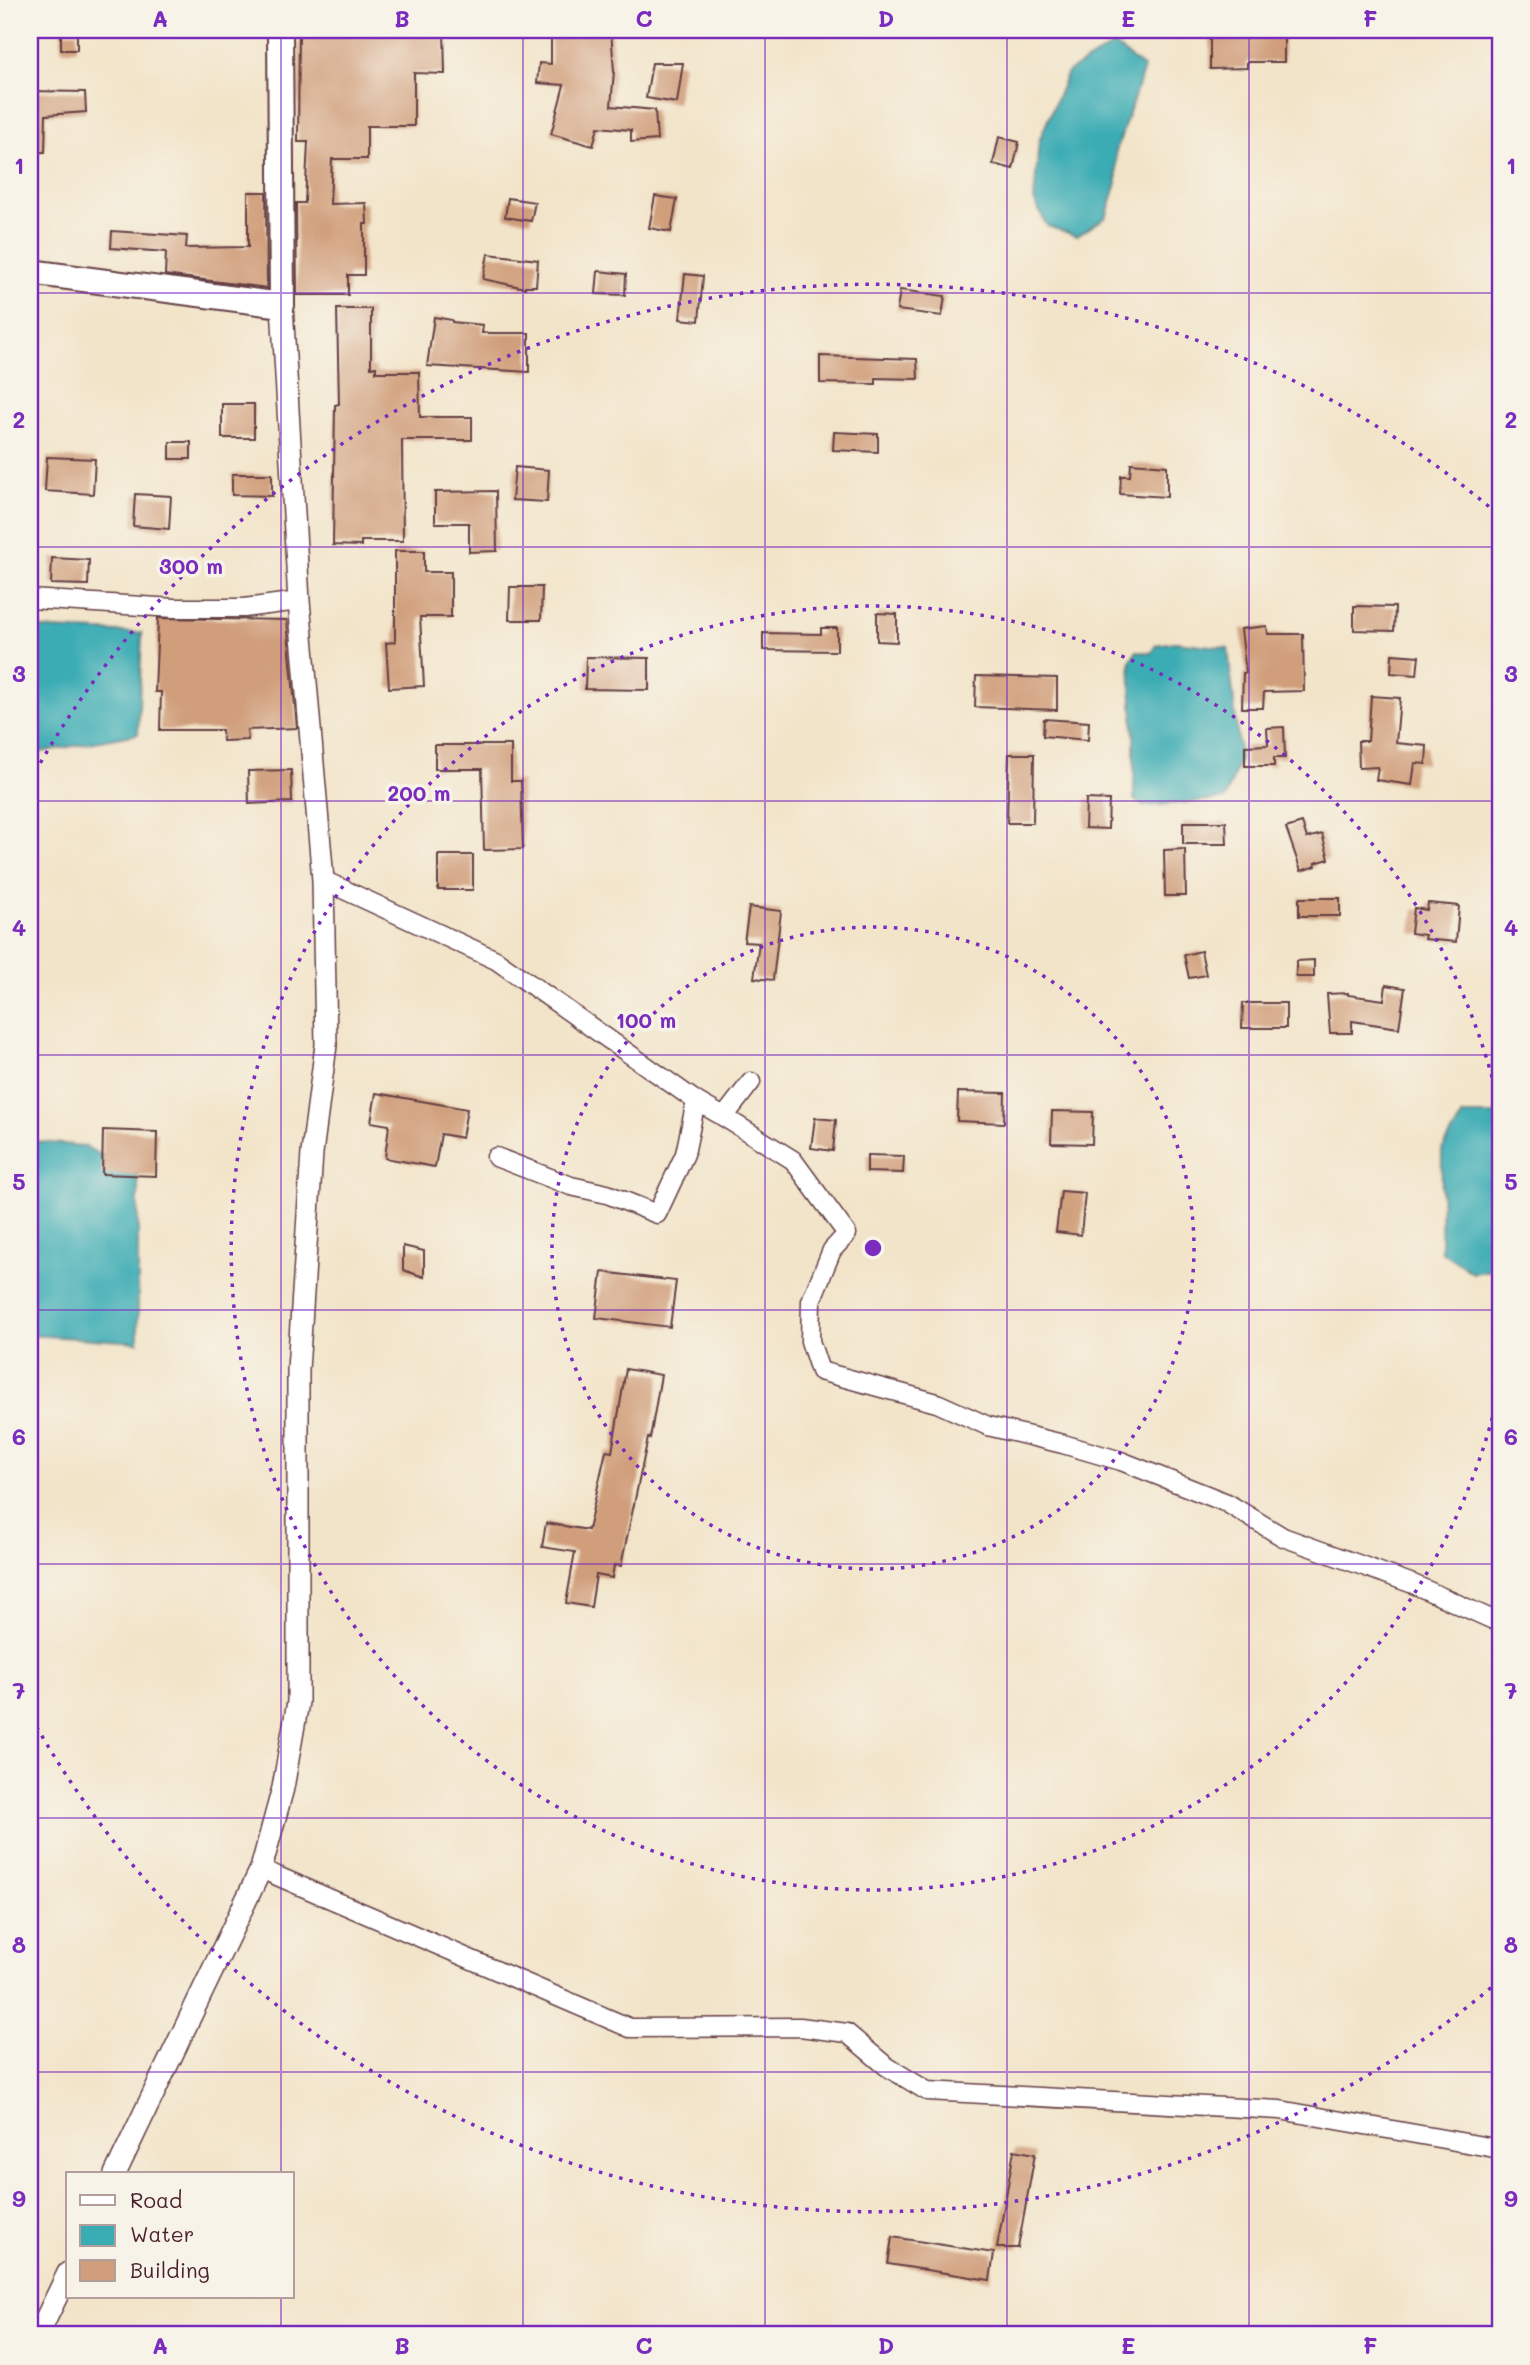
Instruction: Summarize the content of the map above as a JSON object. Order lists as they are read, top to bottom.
{
  "legend": ["Road", "Water", "Building"],
  "grid": {
    "columns": [
      "A",
      "B",
      "C",
      "D",
      "E",
      "F"
    ],
    "rows": [
      "1",
      "2",
      "3",
      "4",
      "5",
      "6",
      "7",
      "8",
      "9"
    ]
  },
  "rings": ["300 m", "200 m", "100 m"]
}
